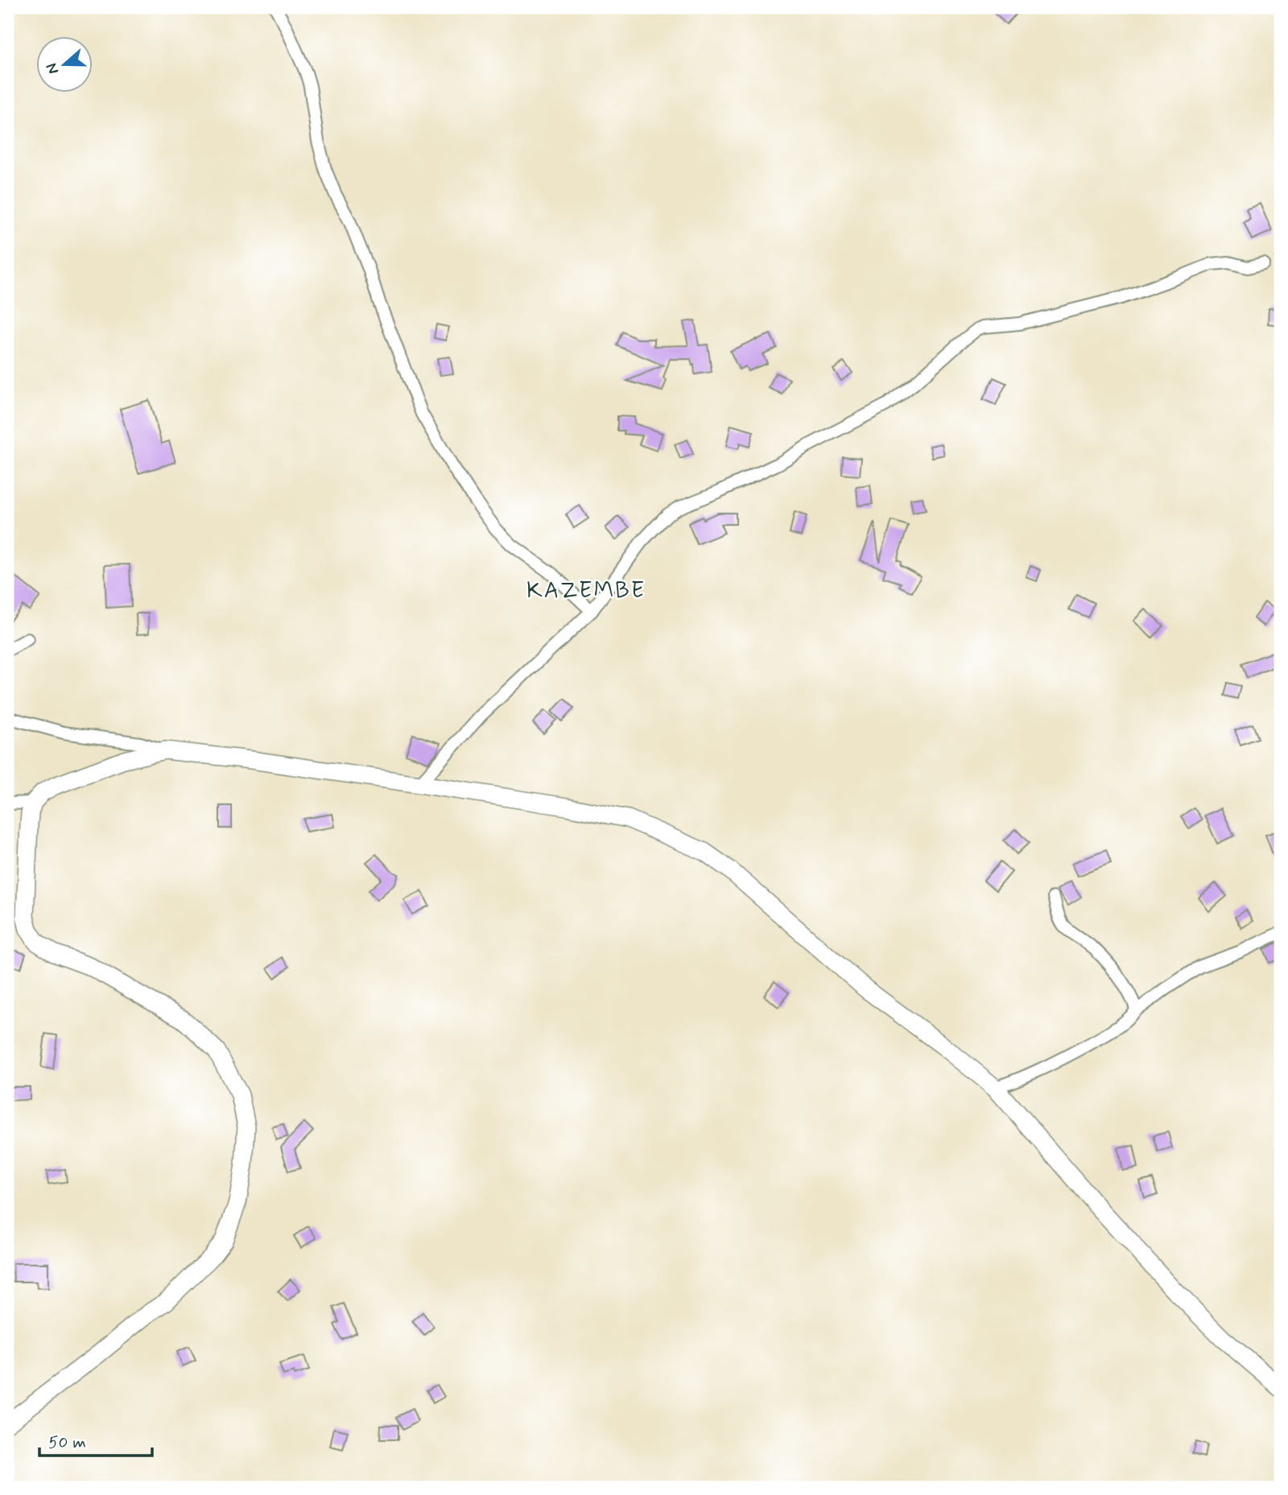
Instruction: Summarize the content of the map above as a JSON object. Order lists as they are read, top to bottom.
{
  "districts": ["KAZEMBE"],
  "scale_bar": "50 m",
  "north": "left"
}
